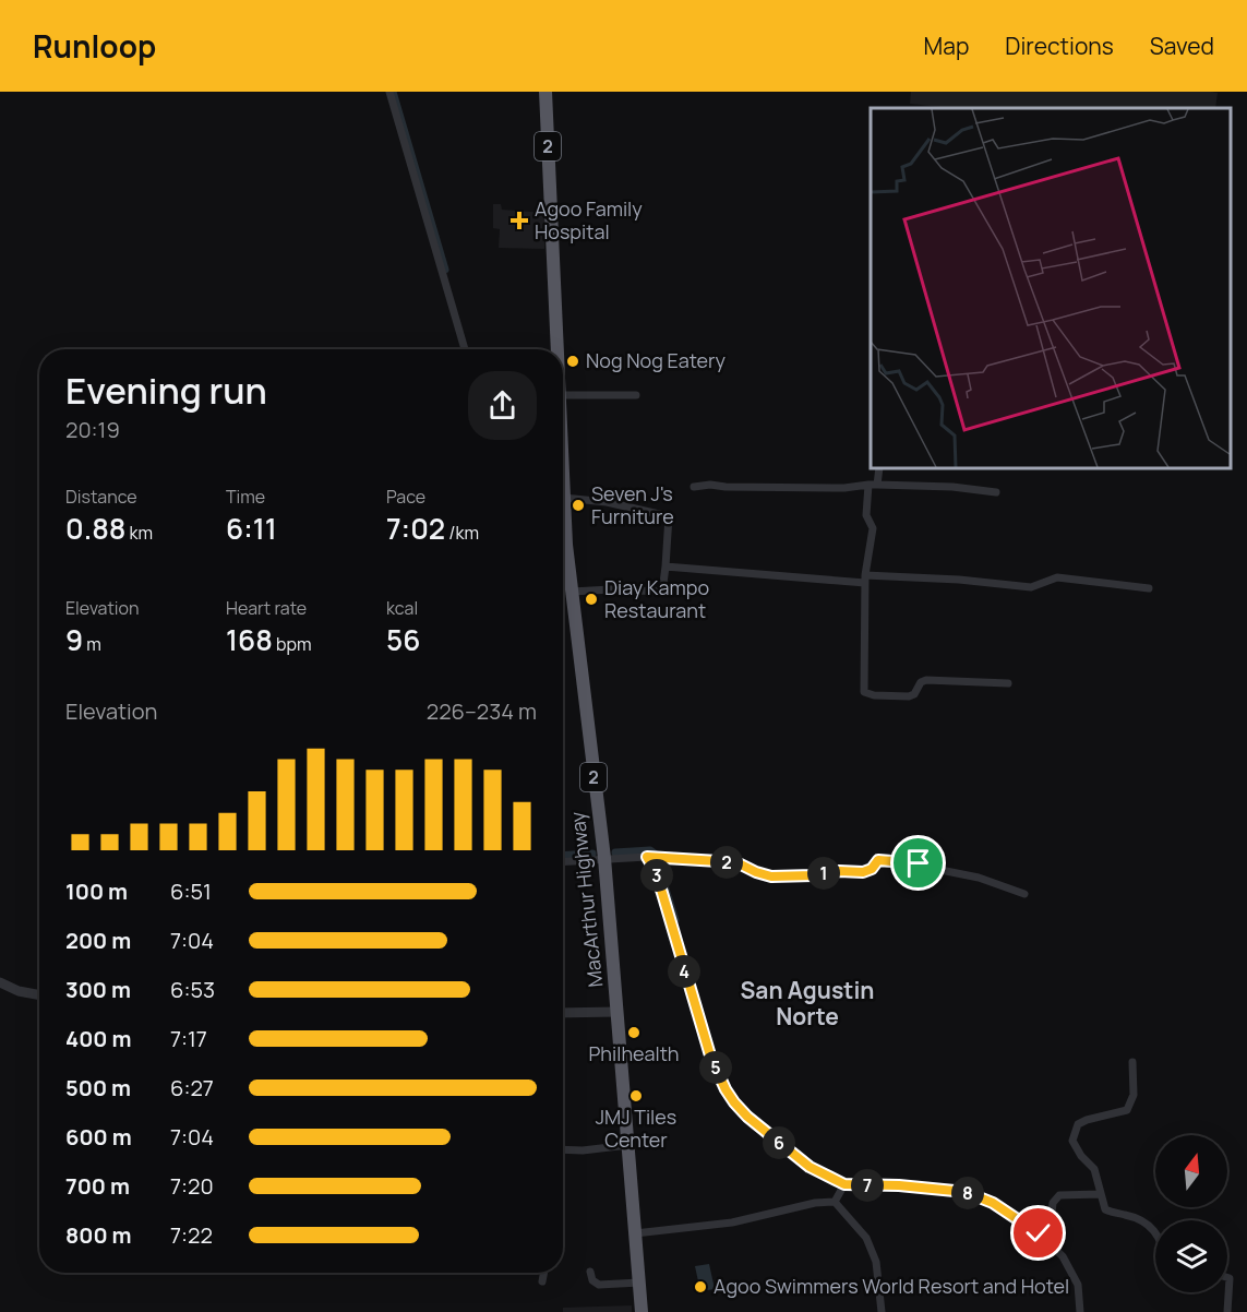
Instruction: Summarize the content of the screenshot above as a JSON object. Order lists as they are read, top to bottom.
{
  "streets": {
    "highway": ["2", "MacArthur Highway"]
  },
  "districts": ["San Agustin Norte"],
  "places": {
    "health": ["Agoo Family Hospital"],
    "other": [
      "Nog Nog Eatery",
      "Seven J's Furniture",
      "Diay Kampo Restaurant",
      "Philhealth",
      "JMJ Tiles Center",
      "Agoo Swimmers World Resort and Hotel"
    ]
  },
  "north": "top",
  "page": {
    "header": "Runloop",
    "nav": ["Map", "Directions", "Saved"],
    "heading": ["Evening run", "20:19"],
    "stats": [
      ["Distance", "0.88 km"],
      ["Time", "6:11"],
      ["Pace", "7:02 /km"],
      ["Elevation", "9 m"],
      ["Heart rate", "168 bpm"],
      ["kcal", "56"]
    ],
    "chart": ["Elevation", "226–234 m"],
    "pins": [
      "2",
      "1",
      "3",
      "4",
      "5",
      "6",
      "7",
      "8"
    ],
    "list": [
      {
        "name": "100 m",
        "note": "6:51"
      },
      {
        "name": "200 m",
        "note": "7:04"
      },
      {
        "name": "300 m",
        "note": "6:53"
      },
      {
        "name": "400 m",
        "note": "7:17"
      },
      {
        "name": "500 m",
        "note": "6:27"
      },
      {
        "name": "600 m",
        "note": "7:04"
      },
      {
        "name": "700 m",
        "note": "7:20"
      },
      {
        "name": "800 m",
        "note": "7:22"
      }
    ]
  }
}
